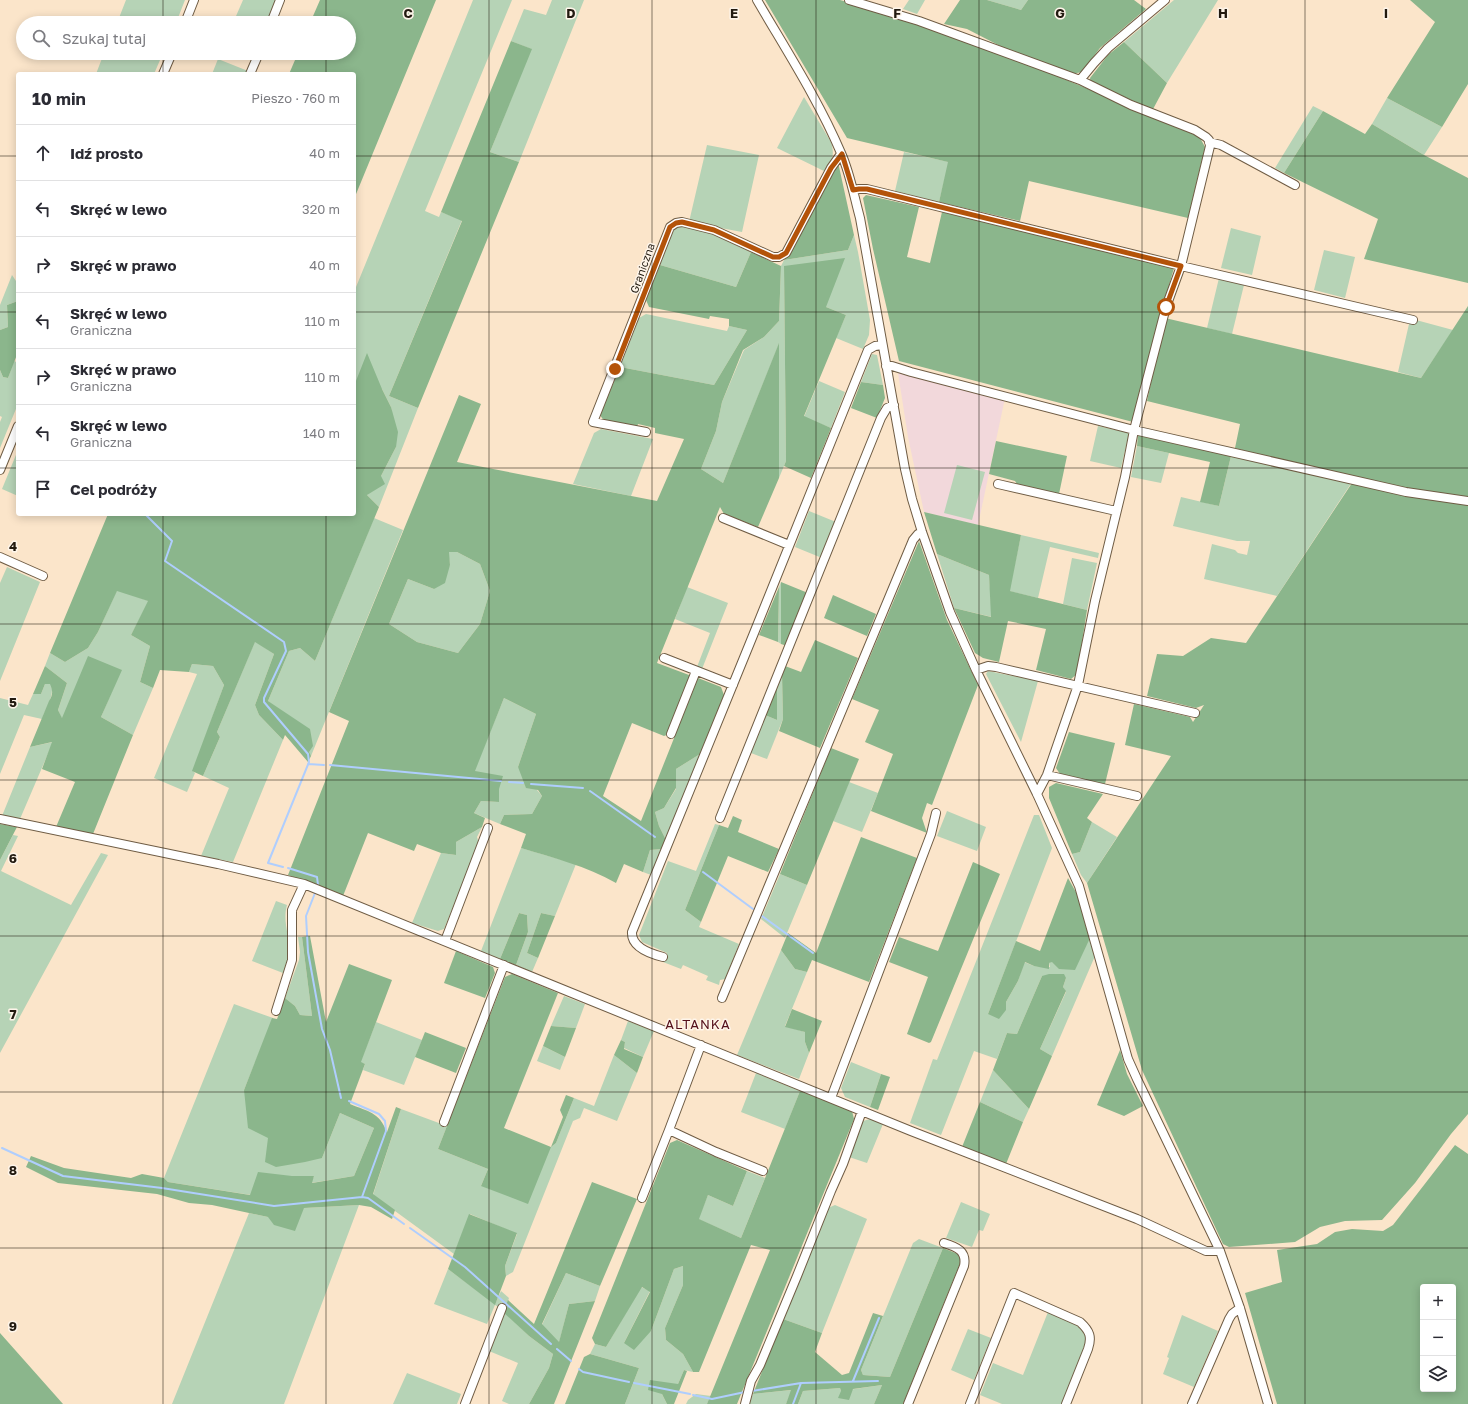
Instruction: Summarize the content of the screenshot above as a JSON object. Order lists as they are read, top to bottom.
{
  "streets": {
    "street": ["Graniczna"]
  },
  "districts": ["ALTANKA"],
  "page": {
    "search": "Szukaj tutaj",
    "heading": ["10 min", "Pieszo · 760 m"],
    "list": [
      ["Idź prosto", "40 m"],
      ["Skręć w lewo", "320 m"],
      ["Skręć w prawo", "40 m"],
      ["Skręć w lewo", "Graniczna", "110 m"],
      ["Skręć w prawo", "Graniczna", "110 m"],
      ["Skręć w lewo", "Graniczna", "140 m"],
      "Cel podróży"
    ],
    "map_buttons": ["+", "−"]
  },
  "grid": {
    "columns": [
      "C",
      "D",
      "E",
      "F",
      "G",
      "H",
      "I"
    ],
    "rows": [
      "4",
      "5",
      "6",
      "7",
      "8",
      "9"
    ]
  }
}
